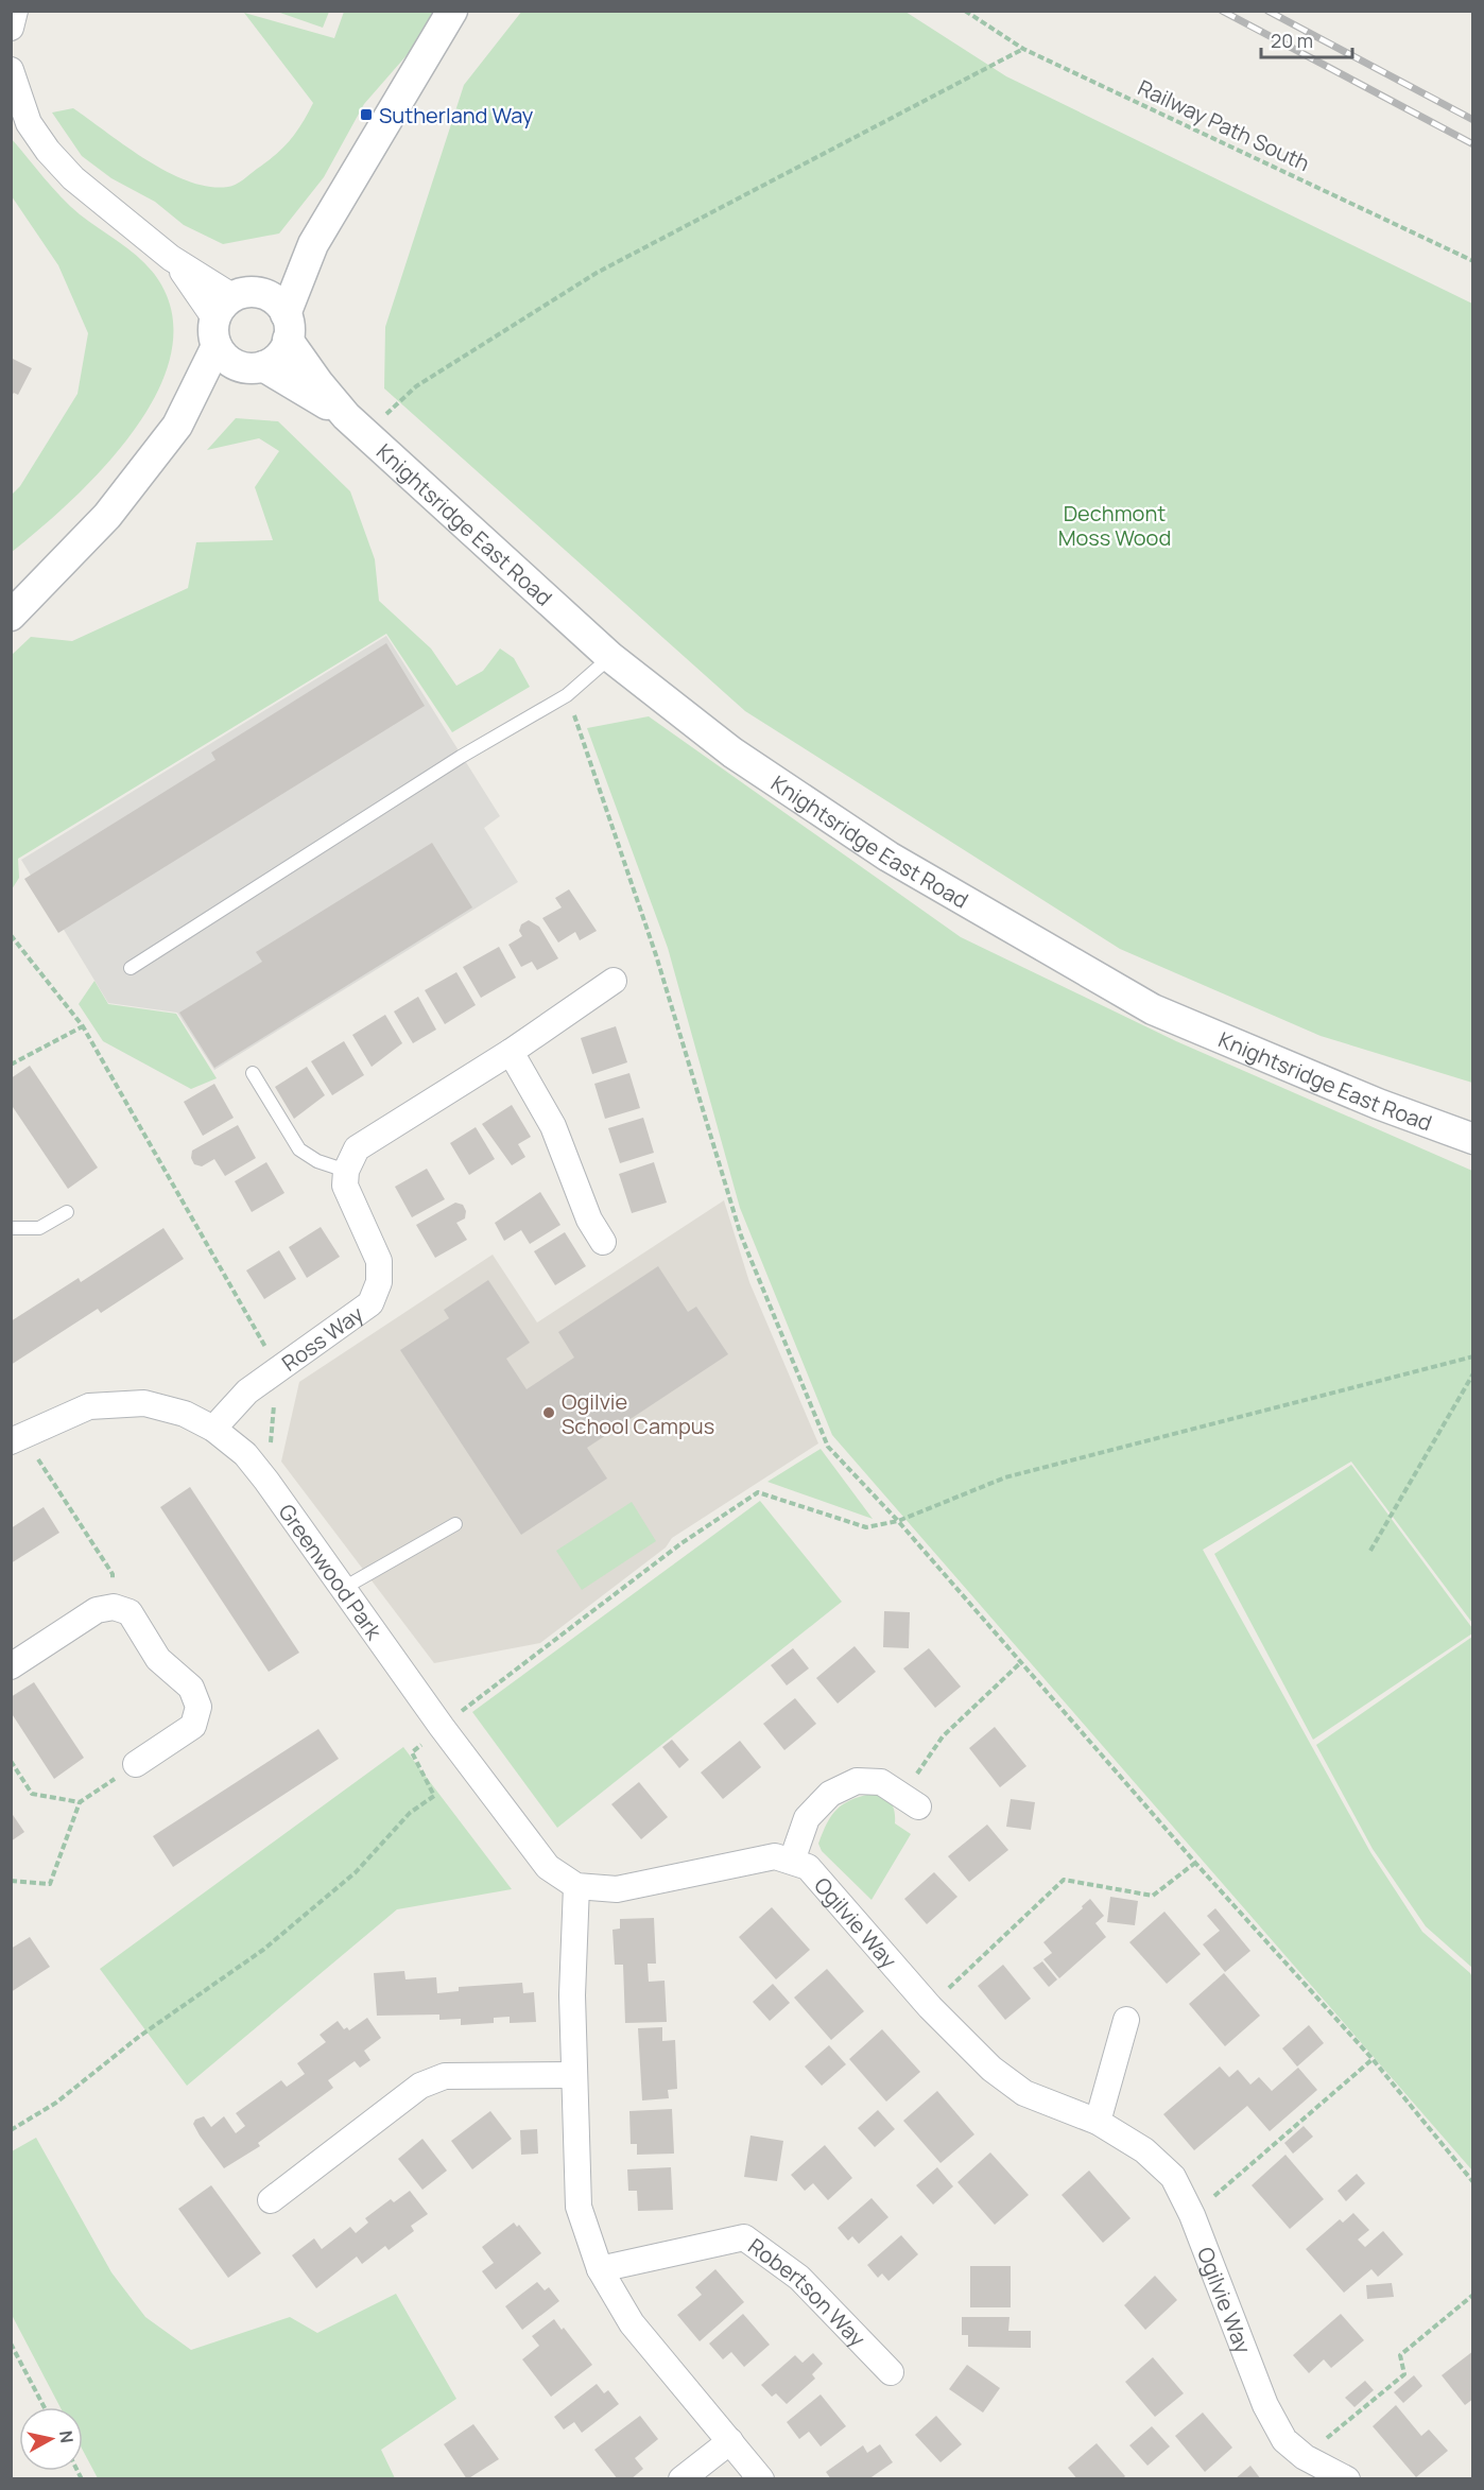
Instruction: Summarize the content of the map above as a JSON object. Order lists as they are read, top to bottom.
{
  "streets": {
    "street": [
      "Knightsridge East Road",
      "Ross Way",
      "Greenwood Park",
      "Ogilvie Way",
      "Robertson Way"
    ],
    "path": ["Railway Path South"]
  },
  "crossings": [
    ["Ross Way", "Greenwood Park"]
  ],
  "parks": ["Dechmont Moss Wood"],
  "places": {
    "transit": ["Sutherland Way"],
    "other": ["Ogilvie School Campus"]
  },
  "scale_bar": "20 m",
  "north": "right"
}
